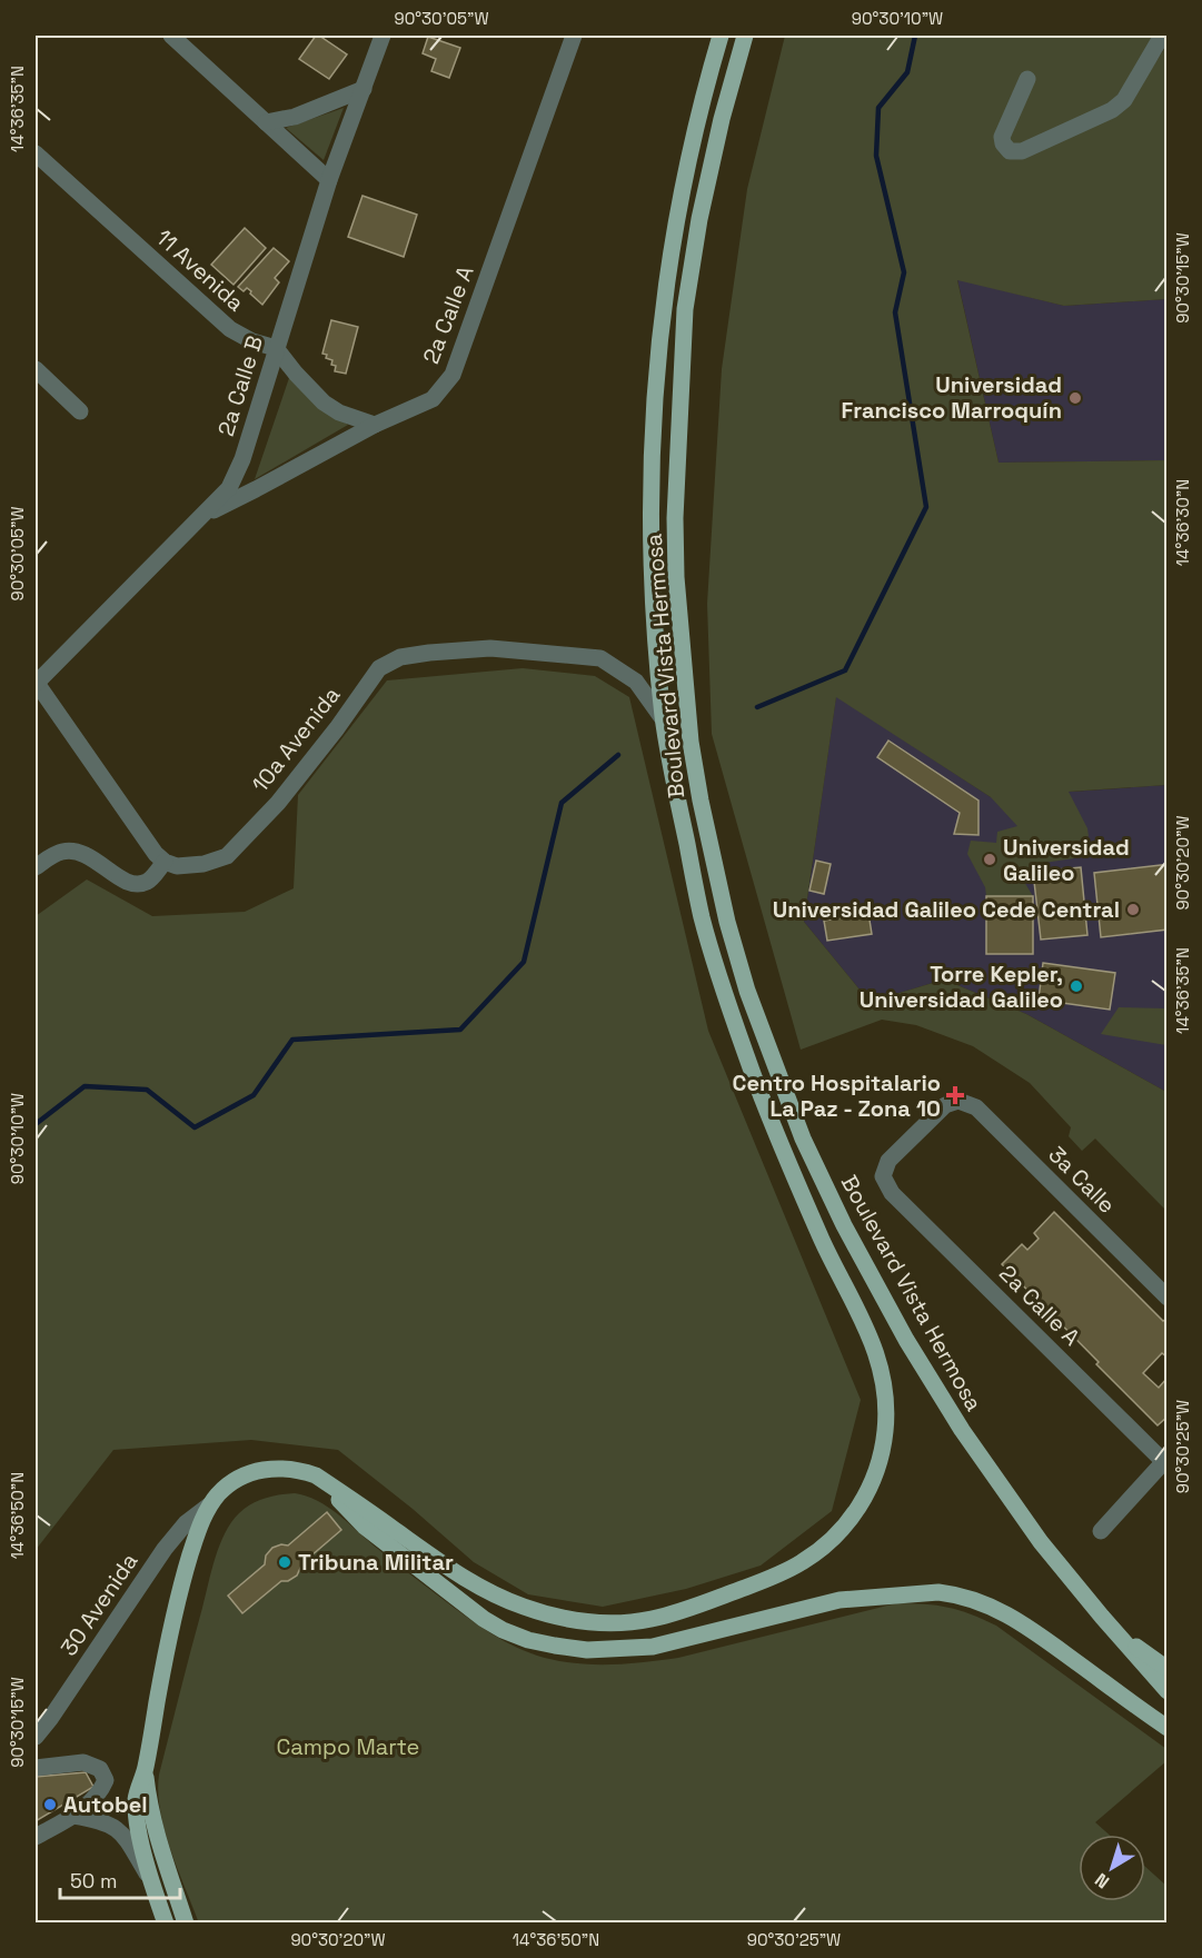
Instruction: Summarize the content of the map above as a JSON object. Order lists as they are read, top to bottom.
{
  "streets": {
    "main road": ["Boulevard Vista Hermosa"],
    "street": [
      "11 Avenida",
      "2a Calle A",
      "2a Calle B",
      "10a Avenida",
      "3a Calle",
      "30 Avenida"
    ]
  },
  "crossings": [
    ["11 Avenida", "2a Calle B"],
    ["2a Calle A", "2a Calle B"],
    ["2a Calle A", "3a Calle"],
    ["Boulevard Vista Hermosa", "10a Avenida"]
  ],
  "parks": ["Campo Marte"],
  "places": {
    "other": [
      "Universidad Francisco Marroquín",
      "Universidad Galileo",
      "Universidad Galileo Cede Central",
      "Torre Kepler, Universidad Galileo",
      "Tribuna Militar",
      "Autobel"
    ],
    "health": ["Centro Hospitalario La Paz - Zona 10"]
  },
  "scale_bar": "50 m",
  "north": "bottom left",
  "coordinates": [
    "90°30'05\"W",
    "90°30'10\"W",
    "14°36'35\"N",
    "90°30'15\"W",
    "14°36'30\"N",
    "90°30'20\"W",
    "90°30'25\"W",
    "14°36'50\"N"
  ]
}
